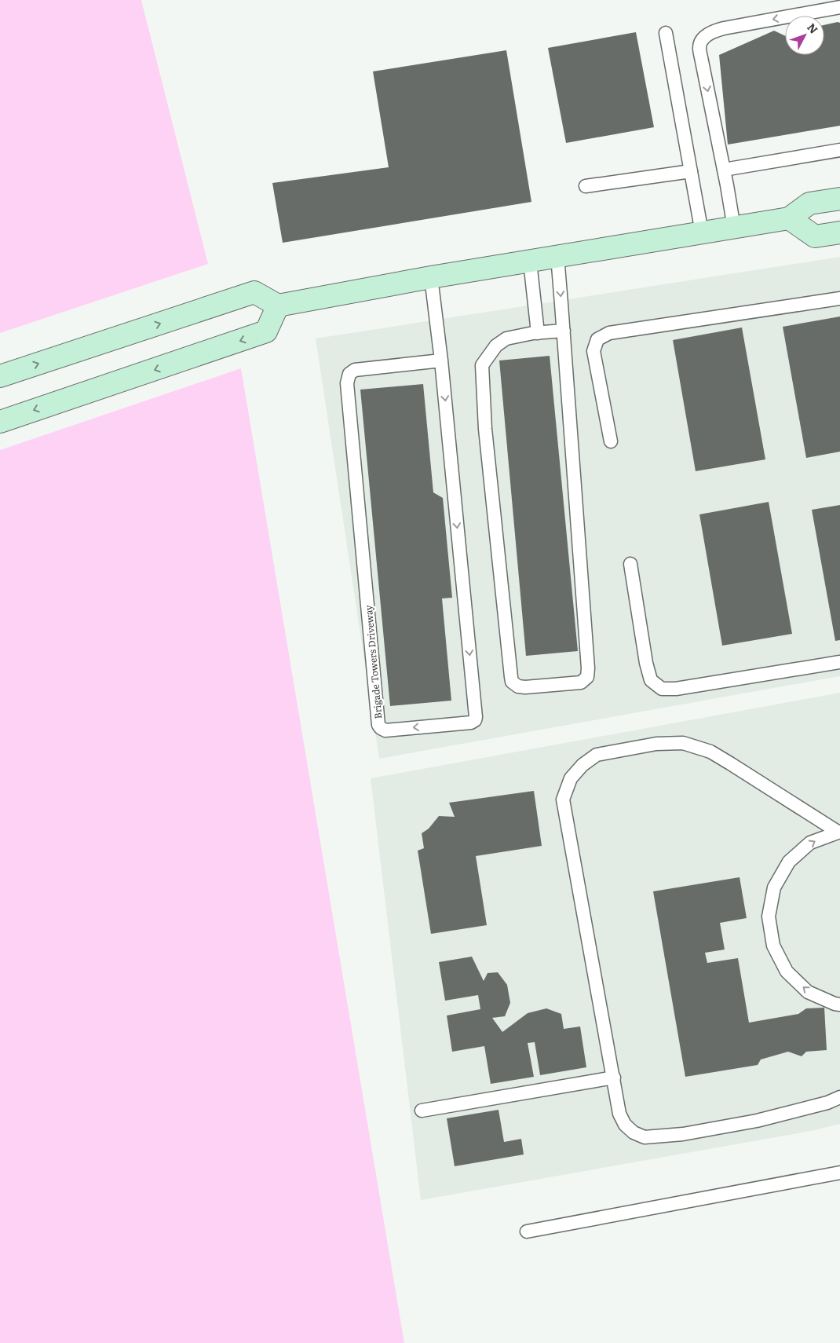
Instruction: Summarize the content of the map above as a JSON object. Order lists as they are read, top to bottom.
{
  "streets": {
    "lane": ["Brigade Towers Driveway"]
  },
  "north": "top right"
}
